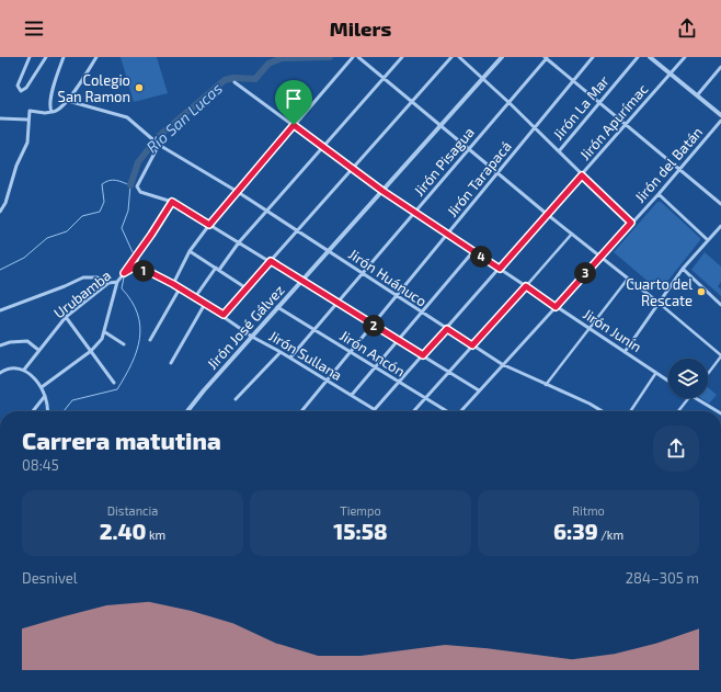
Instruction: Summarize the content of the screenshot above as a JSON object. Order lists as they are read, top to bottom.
{
  "streets": {
    "street": [
      "Jirón La Mar",
      "Jirón Apurímac",
      "Jirón Pisagua",
      "Jirón del Batán",
      "Jirón Tarapacá",
      "Jirón Huánuco",
      "Urubamba",
      "Jirón José Gálvez",
      "Jirón Junín",
      "Jirón Ancón",
      "Jirón Sullana"
    ]
  },
  "crossings": [
    ["Jirón Apurímac", "Jirón Huánuco"],
    ["Jirón Apurímac", "Jirón Junín"],
    ["Jirón Apurímac", "Jirón Ancón"],
    ["Jirón Apurímac", "Jirón Sullana"],
    ["Jirón Pisagua", "Jirón Huánuco"],
    ["Jirón Pisagua", "Jirón Junín"],
    ["Jirón Pisagua", "Jirón Ancón"],
    ["Jirón Pisagua", "Jirón Sullana"],
    ["Jirón del Batán", "Jirón Huánuco"],
    ["Jirón del Batán", "Jirón Junín"],
    ["Jirón Tarapacá", "Jirón Huánuco"],
    ["Jirón Tarapacá", "Jirón Junín"],
    ["Jirón Tarapacá", "Jirón Ancón"],
    ["Jirón Tarapacá", "Jirón Sullana"],
    ["Jirón Huánuco", "Jirón José Gálvez"],
    ["Jirón José Gálvez", "Jirón Junín"],
    ["Jirón José Gálvez", "Jirón Ancón"],
    ["Jirón José Gálvez", "Jirón Sullana"]
  ],
  "water": ["Río San Lucas"],
  "places": ["Colegio San Ramon", "Cuarto del Rescate"],
  "page": {
    "header": "Milers",
    "pins": [
      "4",
      "1",
      "3",
      "2"
    ],
    "heading": ["Carrera matutina", "08:45"],
    "stats": [
      ["Distancia", "2.40 km"],
      ["Tiempo", "15:58"],
      ["Ritmo", "6:39 /km"]
    ],
    "chart": ["Desnivel", "284–305 m"]
  }
}
